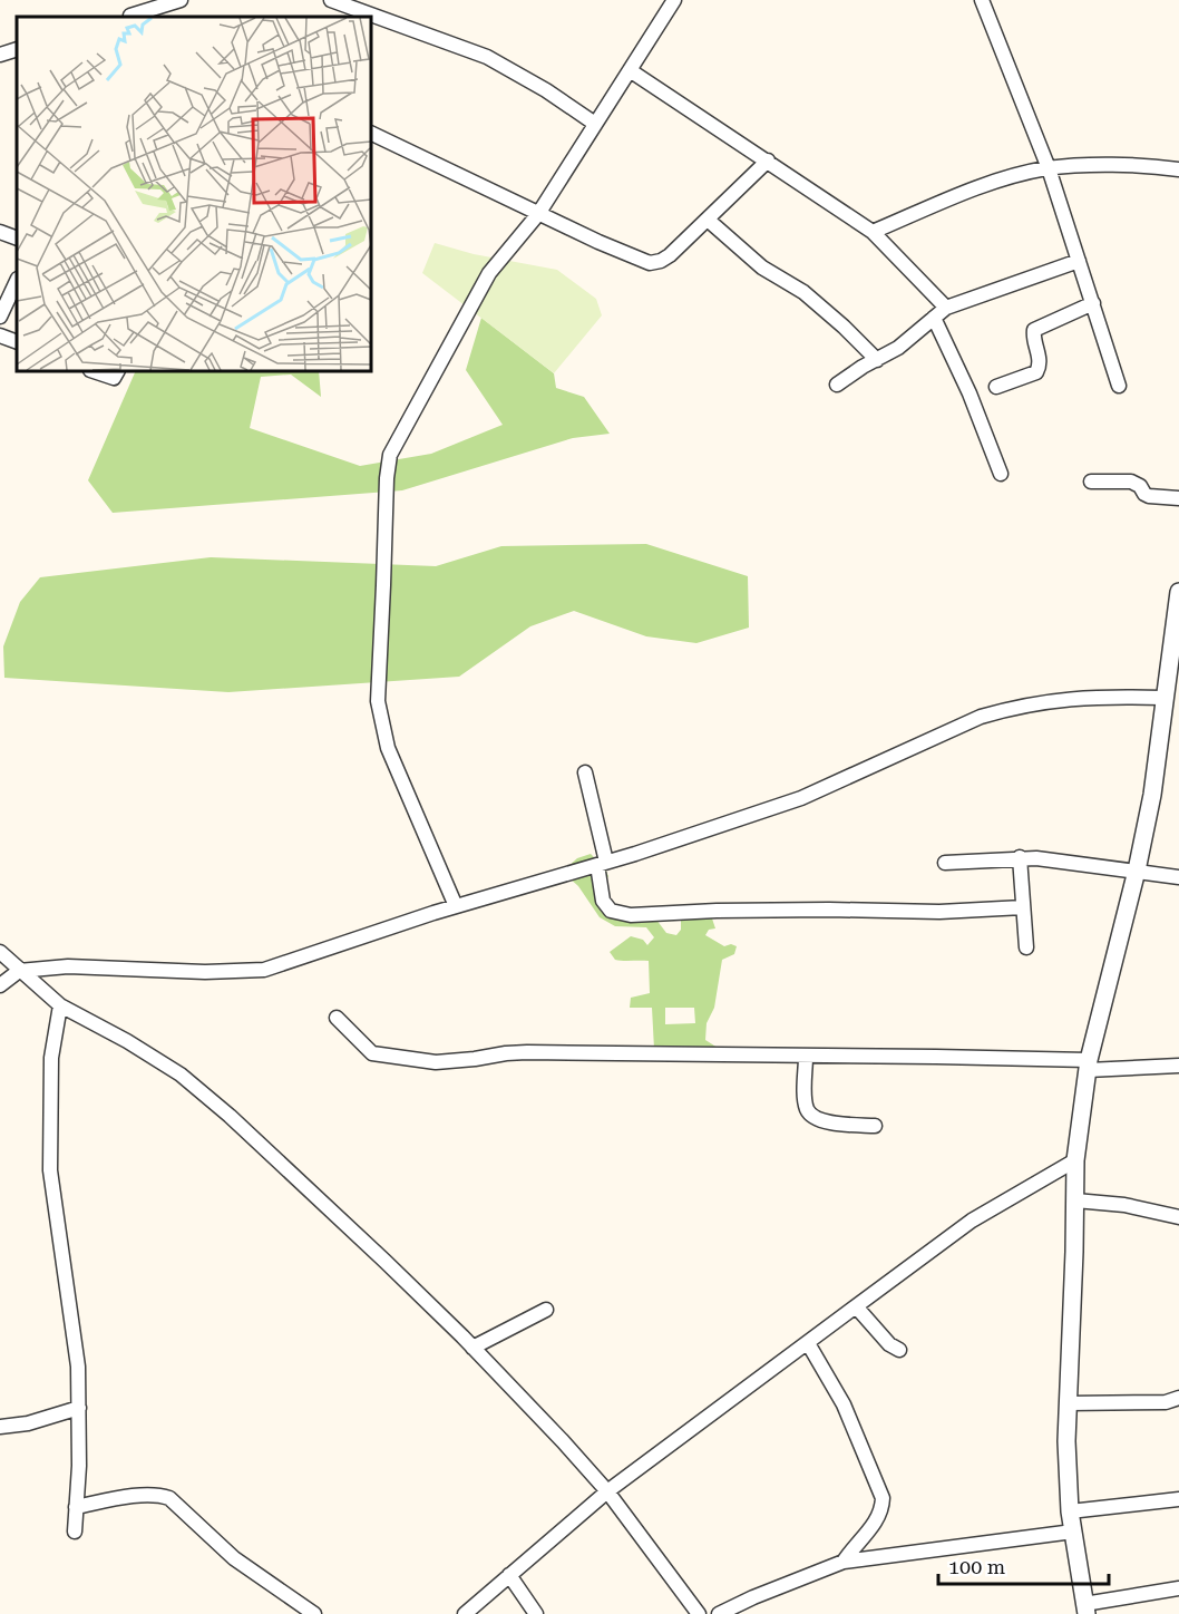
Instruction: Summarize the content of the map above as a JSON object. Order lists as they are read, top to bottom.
{
  "scale_bar": "100 m"
}
